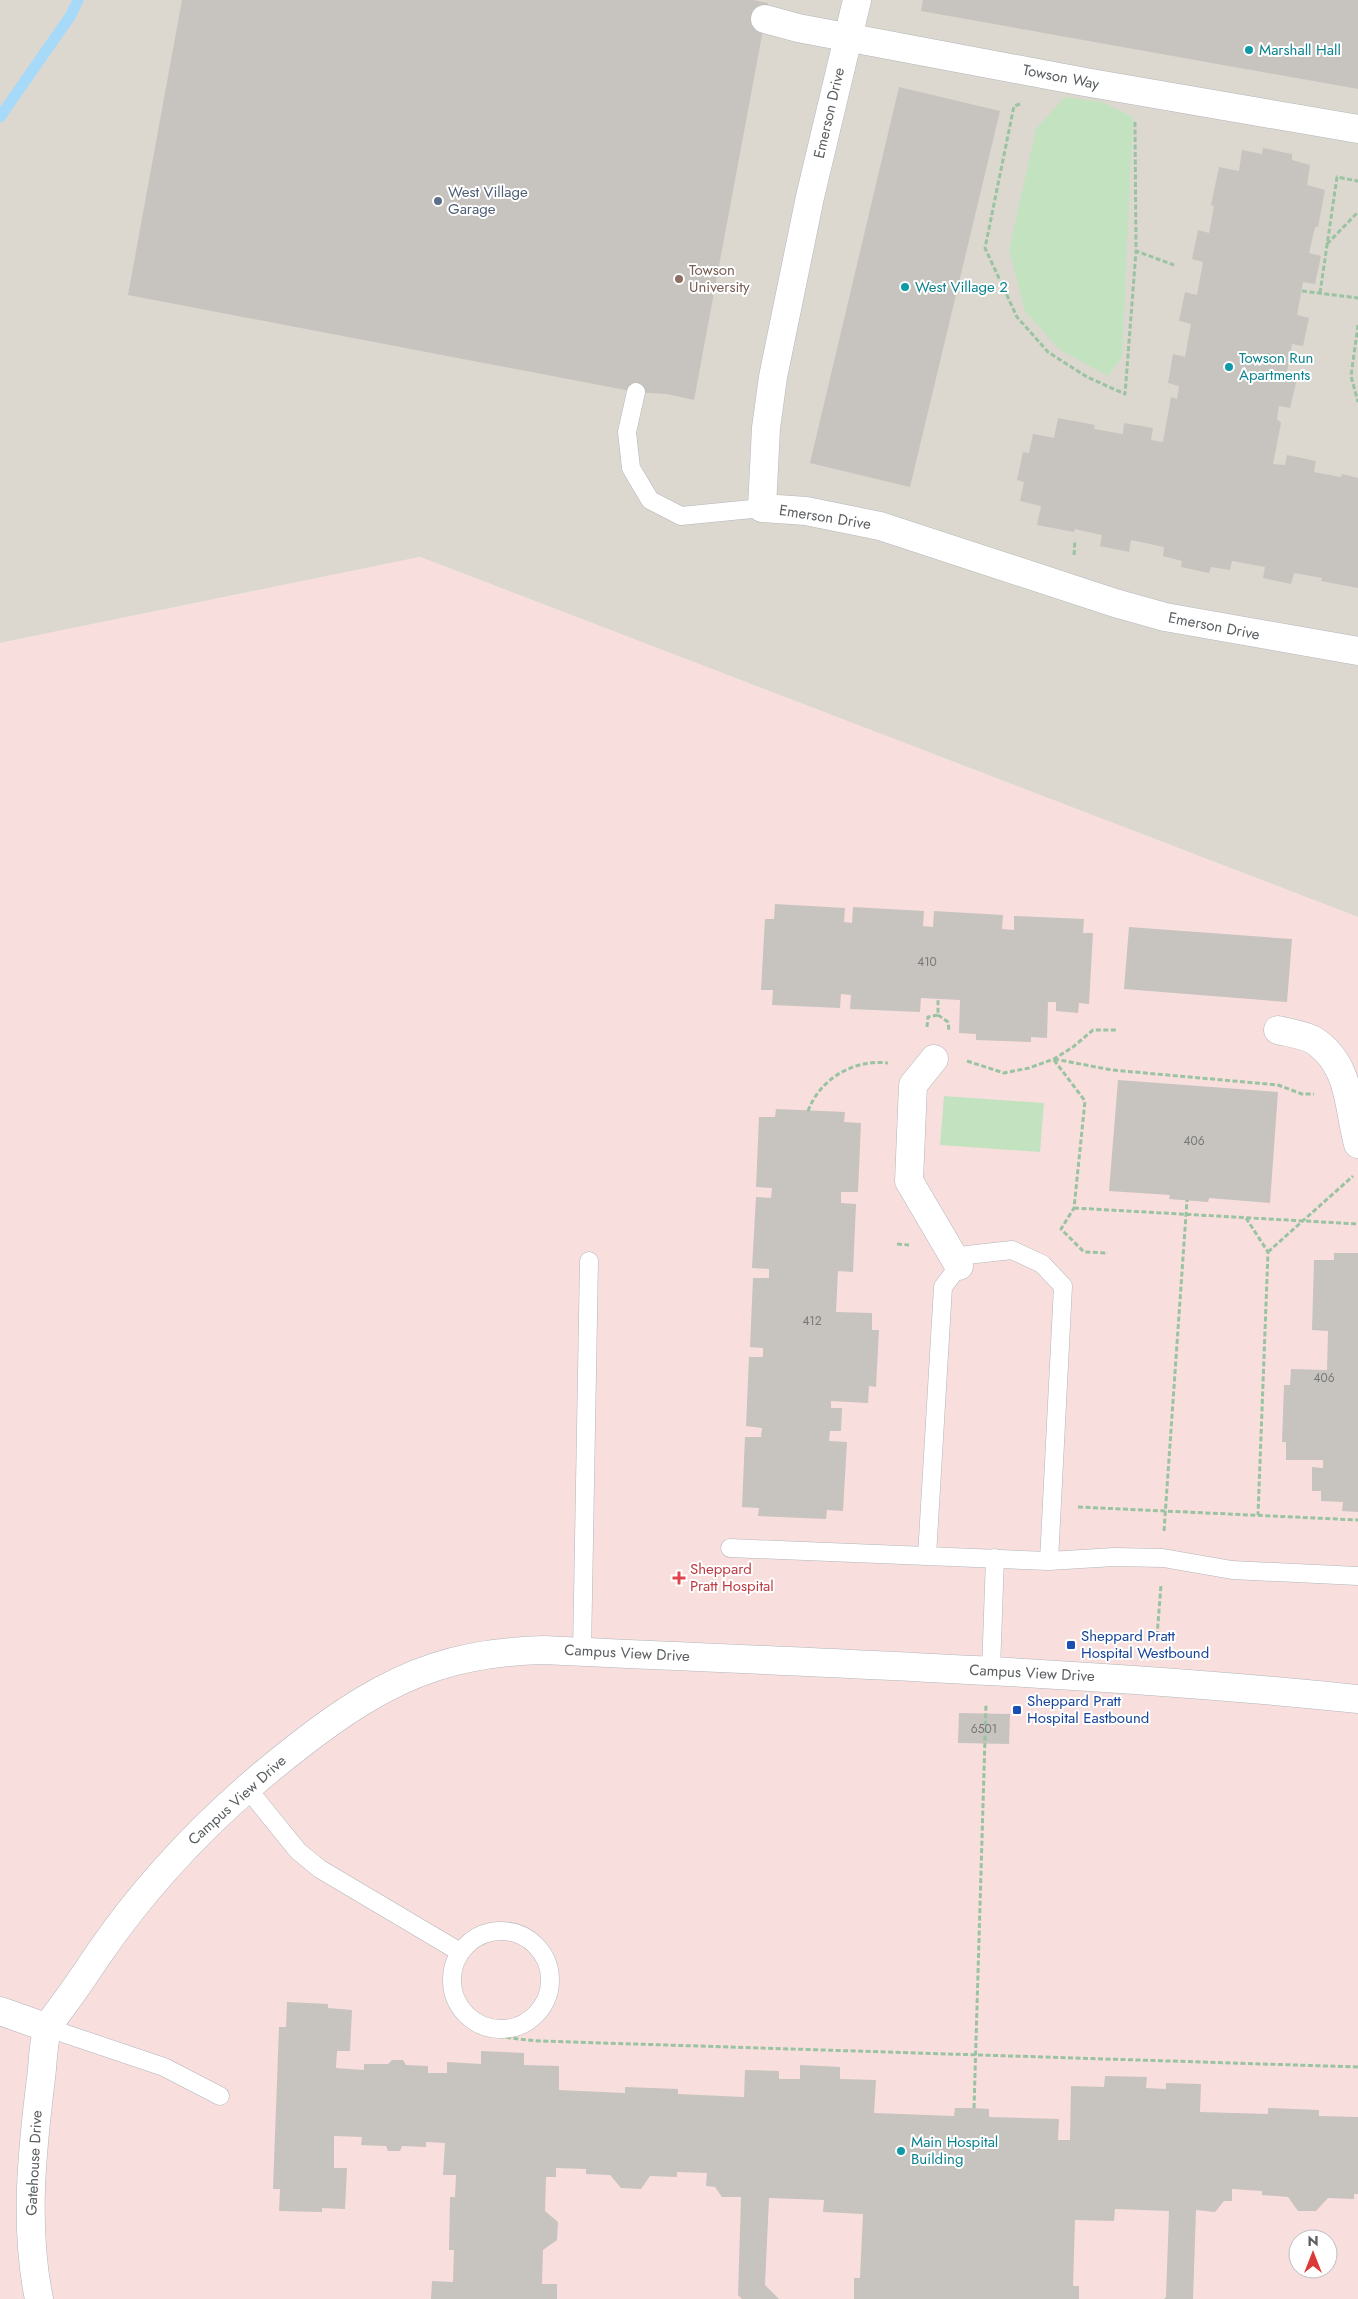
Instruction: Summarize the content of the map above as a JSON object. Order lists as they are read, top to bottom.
{
  "streets": {
    "street": [
      "Towson Way",
      "Emerson Drive",
      "Campus View Drive",
      "Gatehouse Drive"
    ]
  },
  "crossings": [
    ["Towson Way", "Emerson Drive"],
    ["Campus View Drive", "Gatehouse Drive"]
  ],
  "places": {
    "other": [
      "Marshall Hall",
      "West Village Garage",
      "Towson University",
      "West Village 2",
      "Towson Run Apartments",
      "Main Hospital Building"
    ],
    "health": ["Sheppard Pratt Hospital"],
    "transit": ["Sheppard Pratt Hospital Westbound", "Sheppard Pratt Hospital Eastbound"]
  },
  "house_numbers": [
    "410",
    "406",
    "412",
    "406",
    "6501"
  ],
  "north": "top"
}
